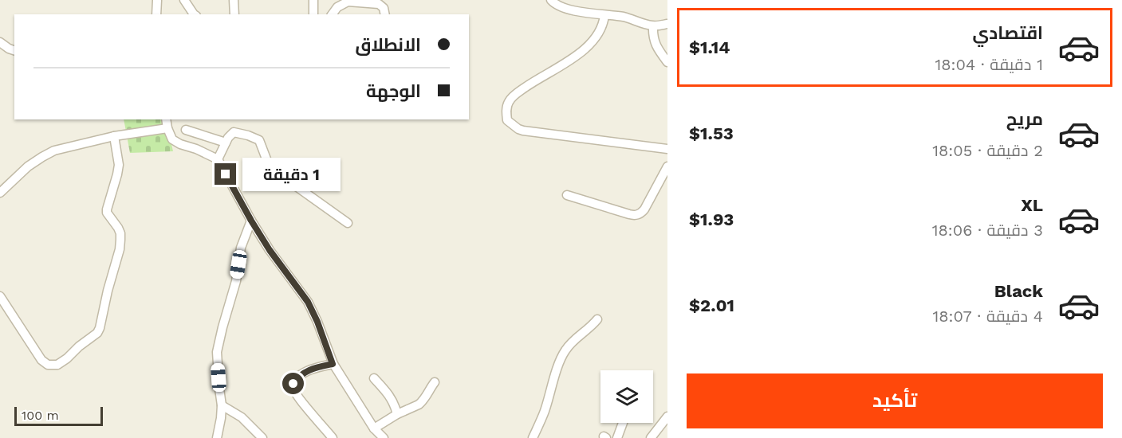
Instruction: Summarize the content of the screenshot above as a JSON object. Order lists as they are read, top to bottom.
{
  "scale_bar": "100 m",
  "page": {
    "list": [
      {
        "name": "اقتصادي",
        "note": "1 دقيقة · 18:04",
        "value": "$1.14"
      },
      {
        "name": "مريح",
        "note": "2 دقيقة · 18:05",
        "value": "$1.53"
      },
      {
        "name": "XL",
        "note": "3 دقيقة · 18:06",
        "value": "$1.93"
      },
      {
        "name": "Black",
        "note": "4 دقيقة · 18:07",
        "value": "$2.01"
      }
    ],
    "banner": ["الانطلاق", "الوجهة"],
    "bubble": "1 دقيقة",
    "buttons": "تأكيد",
    "scale": "100 m"
  }
}
